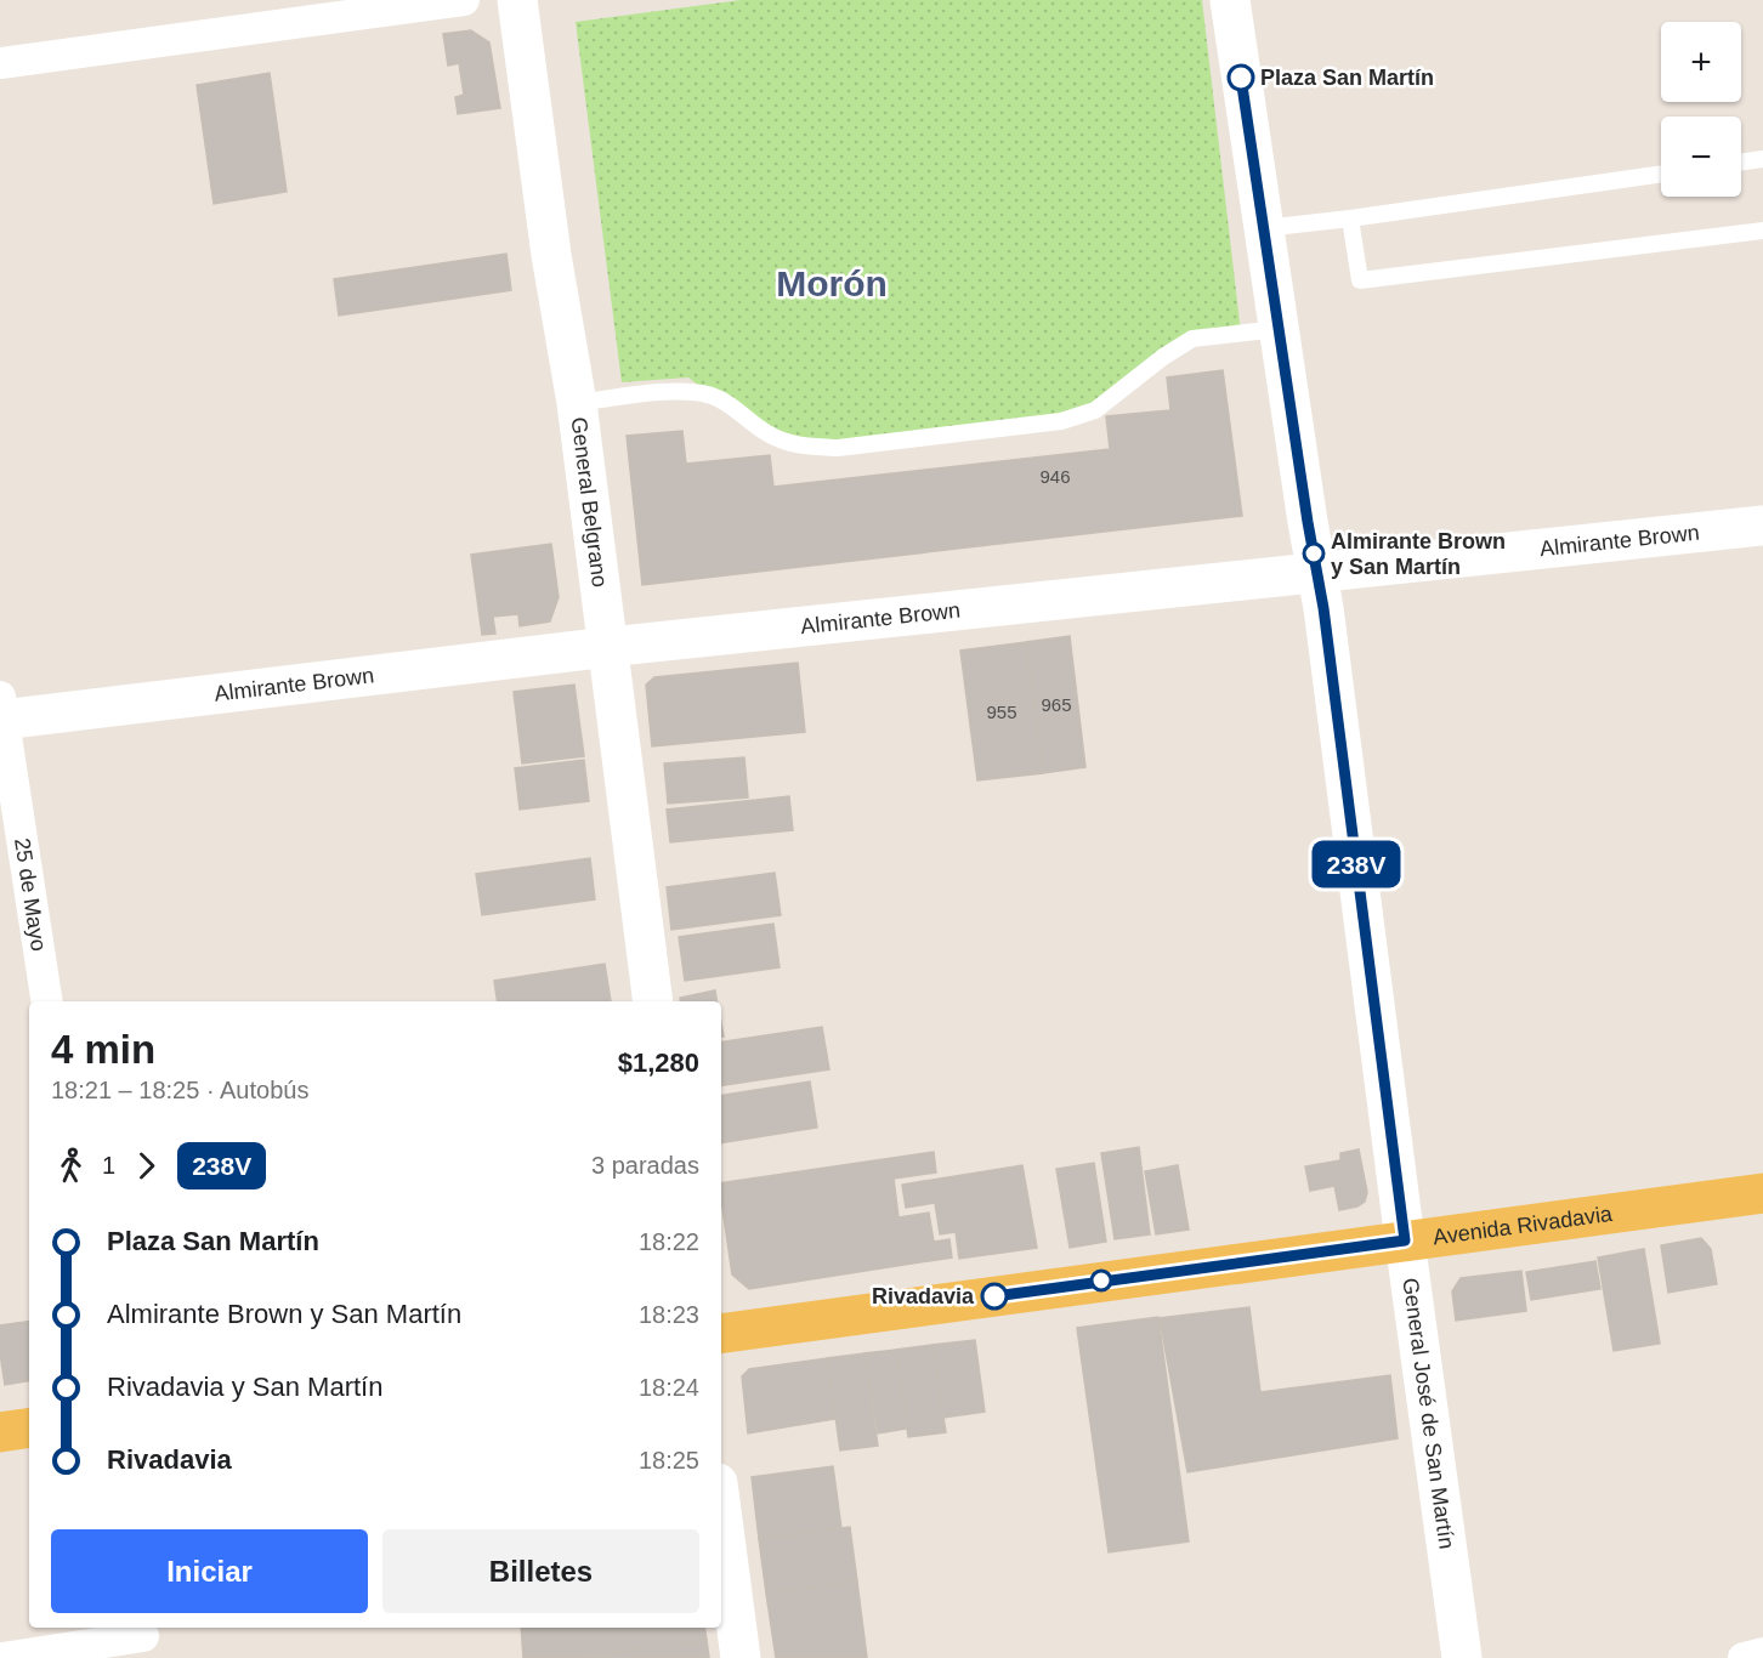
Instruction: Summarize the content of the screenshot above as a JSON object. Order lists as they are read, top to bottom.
{
  "streets": {
    "main road": ["Avenida Rivadavia"],
    "street": [
      "General Belgrano",
      "Almirante Brown",
      "25 de Mayo",
      "General José de San Martín"
    ]
  },
  "crossings": [
    ["General Belgrano", "Almirante Brown"],
    ["Almirante Brown", "25 de Mayo"],
    ["Almirante Brown", "General José de San Martín"],
    ["Avenida Rivadavia", "General José de San Martín"]
  ],
  "districts": ["Morón"],
  "places": ["Plaza San Martín", "Almirante Brown y San Martín", "Rivadavia"],
  "lines": ["bus line 238V"],
  "house_numbers": ["946", "965", "955"],
  "page": {
    "on_map": "238V",
    "map_buttons": ["+", "−"],
    "heading": ["4 min", "18:21 – 18:25 · Autobús", "$1,280"],
    "legs": ["1", "238V", "3 paradas"],
    "list": [
      {
        "name": "Plaza San Martín",
        "value": "18:22"
      },
      {
        "name": "Almirante Brown y San Martín",
        "value": "18:23"
      },
      {
        "name": "Rivadavia y San Martín",
        "value": "18:24"
      },
      {
        "name": "Rivadavia",
        "value": "18:25"
      }
    ],
    "buttons": ["Iniciar", "Billetes"]
  }
}
